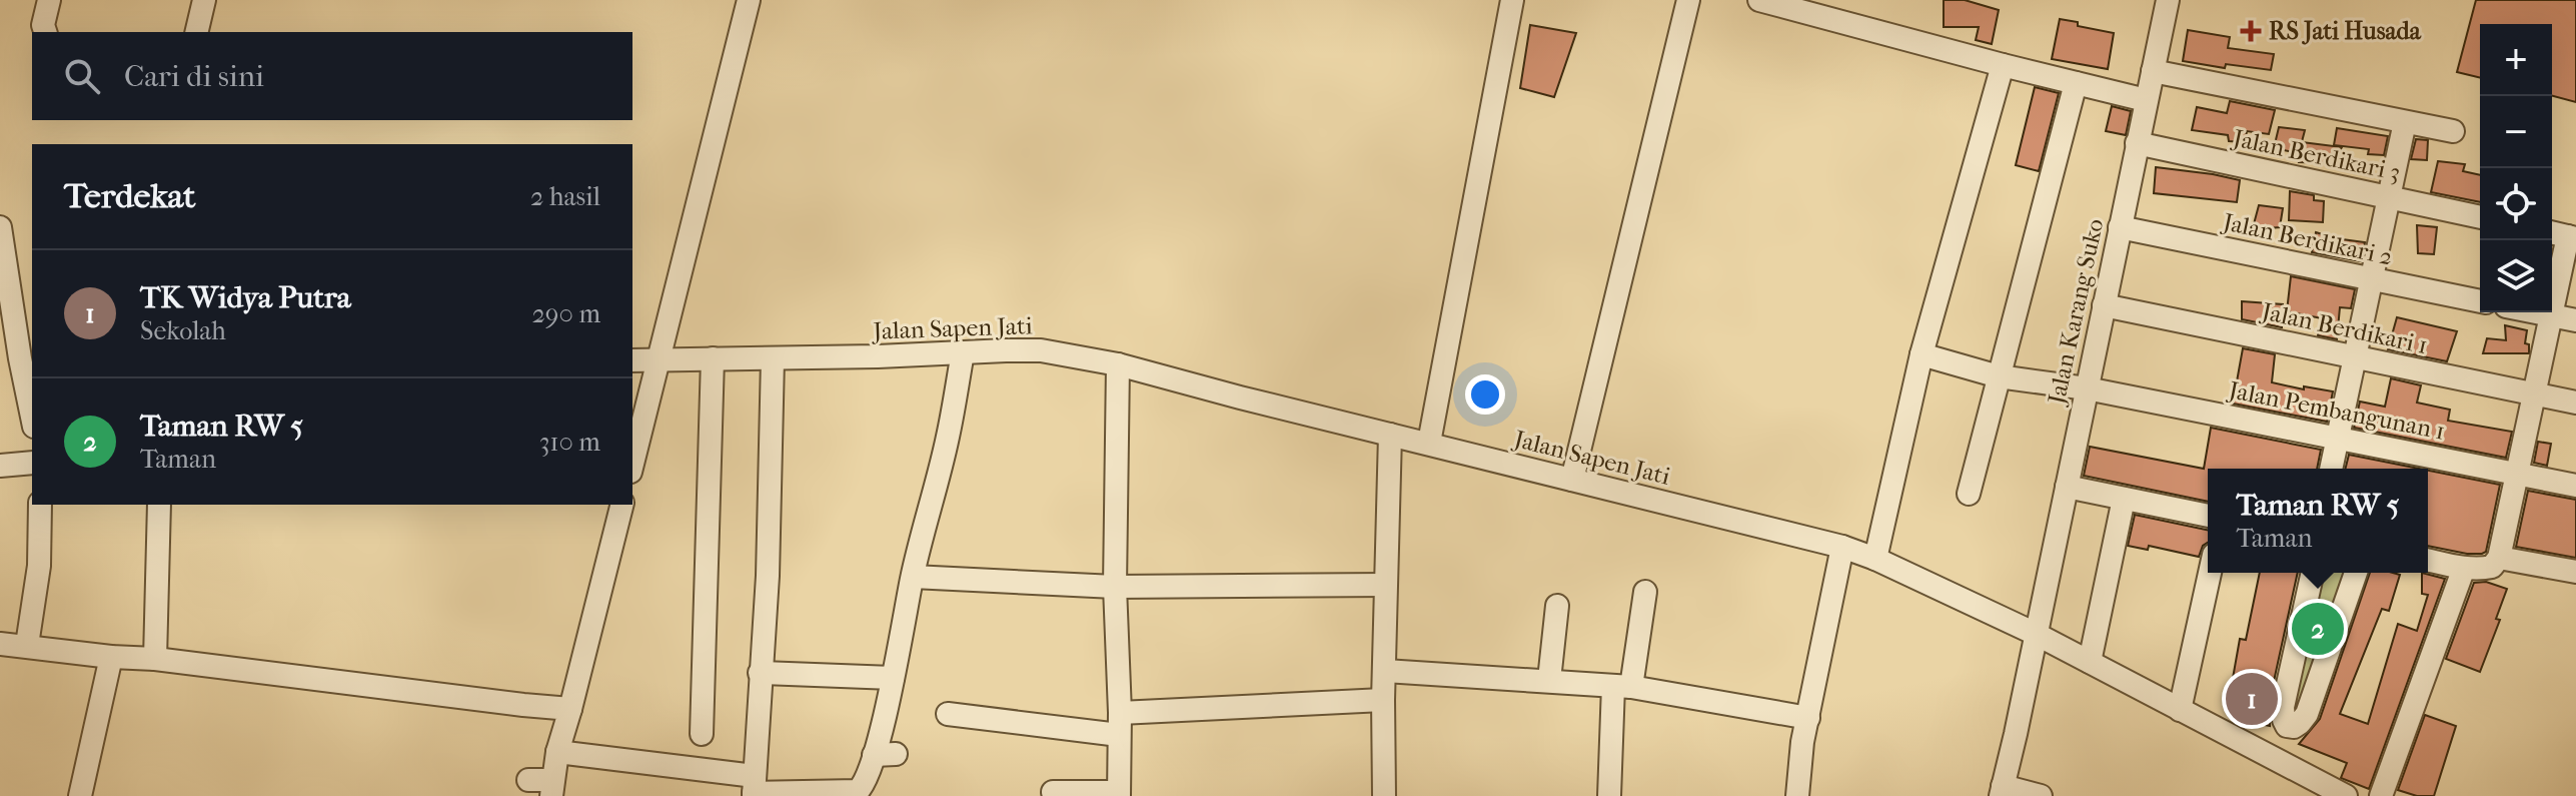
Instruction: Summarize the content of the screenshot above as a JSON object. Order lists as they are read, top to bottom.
{
  "streets": {
    "street": [
      "Jalan Berdikari 3",
      "Jalan Berdikari 2",
      "Jalan Karang Suko",
      "Jalan Sapen Jati",
      "Jalan Berdikari 1",
      "Jalan Pembangunan 1"
    ]
  },
  "crossings": [
    ["Jalan Berdikari 3", "Jalan Karang Suko"],
    ["Jalan Berdikari 2", "Jalan Karang Suko"],
    ["Jalan Karang Suko", "Jalan Sapen Jati"],
    ["Jalan Karang Suko", "Jalan Berdikari 1"],
    ["Jalan Karang Suko", "Jalan Pembangunan 1"]
  ],
  "places": {
    "health": ["RS Jati Husada"]
  },
  "page": {
    "map_buttons": ["+", "−"],
    "search": "Cari di sini",
    "heading": ["Terdekat", "2 hasil"],
    "list": [
      {
        "mark": "1",
        "name": "TK Widya Putra",
        "note": "Sekolah",
        "value": "290 m"
      },
      {
        "mark": "2",
        "name": "Taman RW 5",
        "note": "Taman",
        "value": "310 m"
      }
    ],
    "popup": ["Taman RW 5", "Taman"],
    "pins": ["2", "1"]
  }
}
